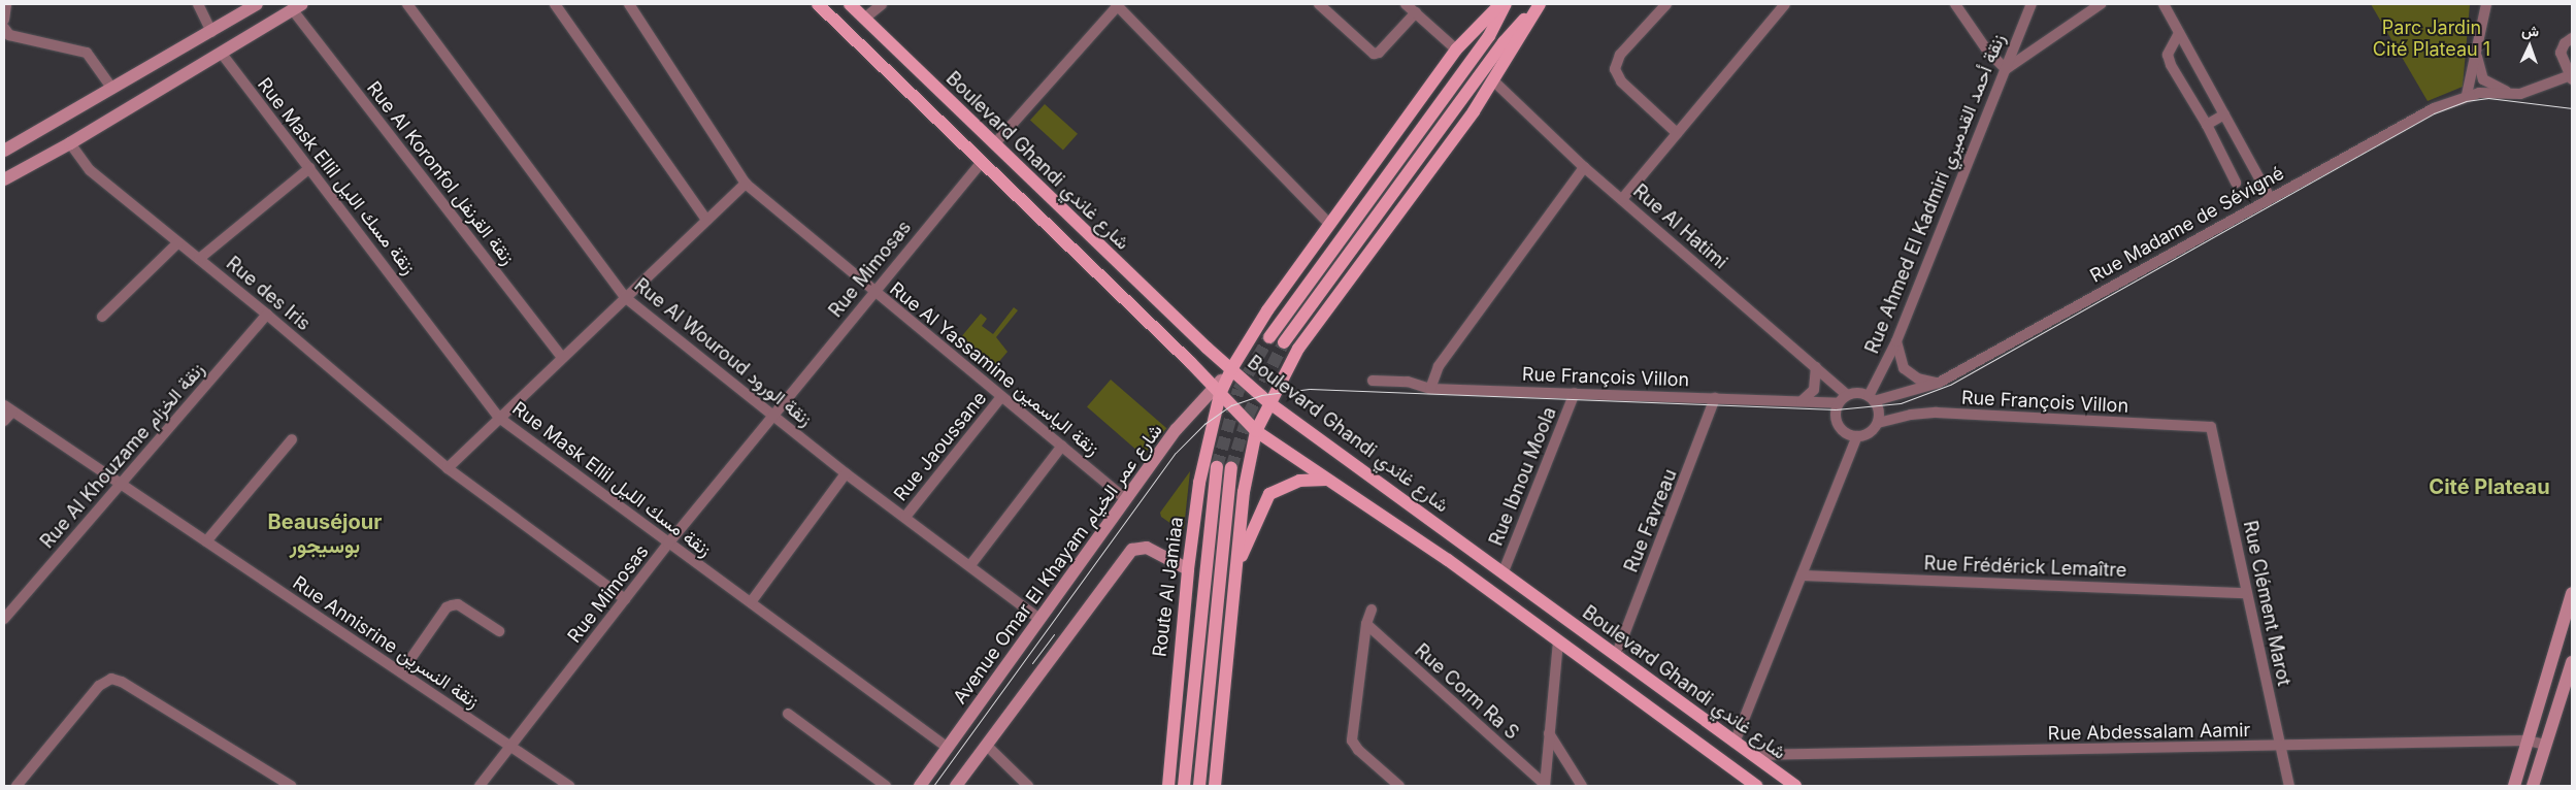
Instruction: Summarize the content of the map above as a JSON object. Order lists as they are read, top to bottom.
{
  "streets": {
    "main road": ["Boulevard Ghandi شارع غاندي", "Avenue Omar El Khayam شارع عمر الخيام", "Route Al Jamiaa"],
    "street": [
      "Rue Al Koronfol زنقة القرنفل",
      "Rue Mask Ellil زنقة مسك الليل",
      "Rue Ahmed El Kadmiri زنقة أحمد القدميري",
      "Rue Madame de Sévigné",
      "Rue Al Hatimi",
      "Rue Mimosas",
      "Rue des Iris",
      "Rue Al Wouroud زنقة الورود",
      "Rue Al Yassamine زنقة الياسمين",
      "Rue François Villon",
      "Rue Jaoussane",
      "Rue Al Khouzame زنقة الخزام",
      "Rue Ibnou Moola",
      "Rue Favreau",
      "Rue Frédérick Lemaître",
      "Rue Clément Marot",
      "Rue Annisrine زنقة النسرين",
      "Rue Corm Ra S",
      "Rue Abdessalam Aamir"
    ]
  },
  "crossings": [
    ["Boulevard Ghandi شارع غاندي", "Rue Ibnou Moola"],
    ["Boulevard Ghandi شارع غاندي", "Rue Favreau"],
    ["Boulevard Ghandi شارع غاندي", "Route Al Jamiaa"],
    ["Boulevard Ghandi شارع غاندي", "Rue Abdessalam Aamir"],
    ["Rue Mask Ellil زنقة مسك الليل", "Rue Mimosas"],
    ["Rue Mask Ellil زنقة مسك الليل", "Avenue Omar El Khayam شارع عمر الخيام"],
    ["Rue Ahmed El Kadmiri زنقة أحمد القدميري", "Rue Madame de Sévigné"],
    ["Rue Ahmed El Kadmiri زنقة أحمد القدميري", "Rue Al Hatimi"],
    ["Rue Ahmed El Kadmiri زنقة أحمد القدميري", "Rue François Villon"],
    ["Rue Madame de Sévigné", "Rue Al Hatimi"],
    ["Rue Madame de Sévigné", "Rue François Villon"],
    ["Rue Al Hatimi", "Rue François Villon"],
    ["Rue Mimosas", "Rue des Iris"],
    ["Rue Mimosas", "Rue Al Wouroud زنقة الورود"],
    ["Rue Mimosas", "Rue Al Yassamine زنقة الياسمين"],
    ["Rue Mimosas", "Rue Annisrine زنقة النسرين"],
    ["Rue des Iris", "Rue Al Khouzame زنقة الخزام"],
    ["Rue Al Wouroud زنقة الورود", "Rue Jaoussane"],
    ["Rue Al Wouroud زنقة الورود", "Avenue Omar El Khayam شارع عمر الخيام"],
    ["Rue Al Yassamine زنقة الياسمين", "Rue Jaoussane"],
    ["Rue Al Yassamine زنقة الياسمين", "Avenue Omar El Khayam شارع عمر الخيام"],
    ["Rue François Villon", "Rue Ibnou Moola"],
    ["Rue François Villon", "Rue Favreau"],
    ["Rue François Villon", "Rue Clément Marot"],
    ["Rue Al Khouzame زنقة الخزام", "Rue Annisrine زنقة النسرين"],
    ["Avenue Omar El Khayam شارع عمر الخيام", "Route Al Jamiaa"],
    ["Rue Frédérick Lemaître", "Rue Clément Marot"],
    ["Rue Clément Marot", "Rue Abdessalam Aamir"]
  ],
  "districts": ["Cité Plateau", "Beauséjour بوسيجور"],
  "parks": ["Parc Jardin Cité Plateau 1"],
  "north": "top"
}
